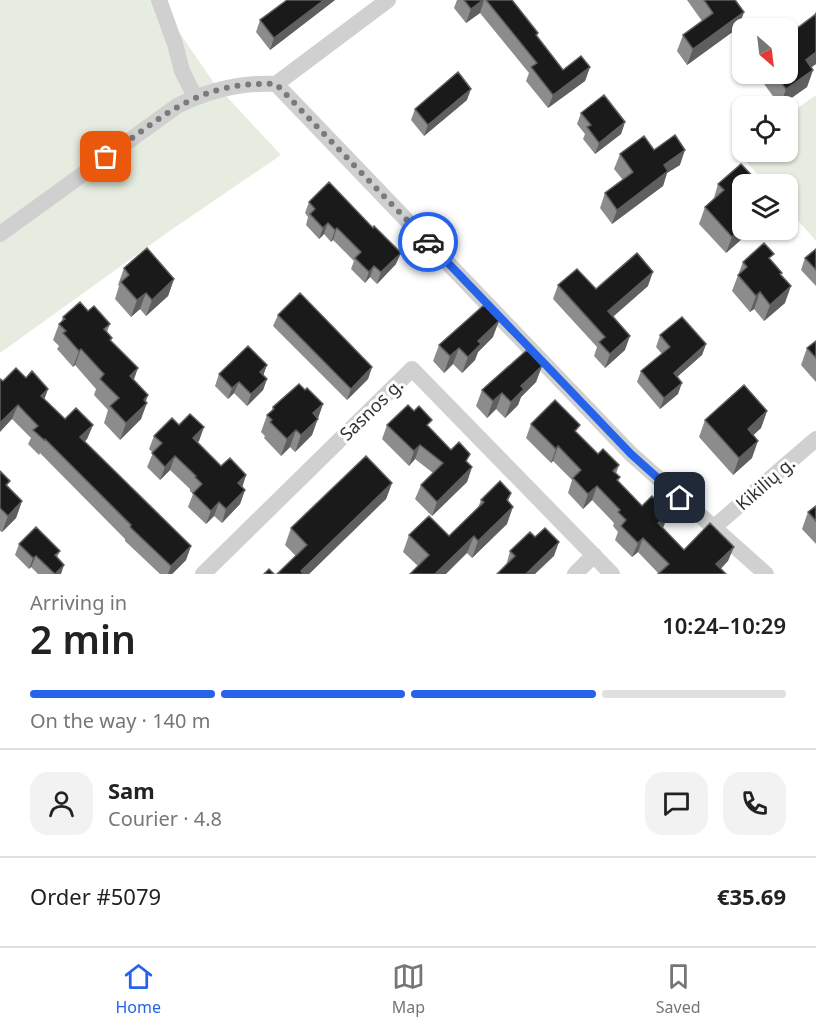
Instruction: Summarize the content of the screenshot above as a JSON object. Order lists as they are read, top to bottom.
{
  "streets": {
    "street": ["Sasnos g.", "Kikilių g."]
  },
  "north": "bottom right",
  "page": {
    "heading": ["2 min", "Arriving in", "10:24–10:29"],
    "panel": [
      "Sam",
      "Courier · 4.8",
      "Order #5079",
      "€35.69"
    ],
    "bar": "On the way · 140 m",
    "tabs": ["Home", "Map", "Saved"]
  }
}
